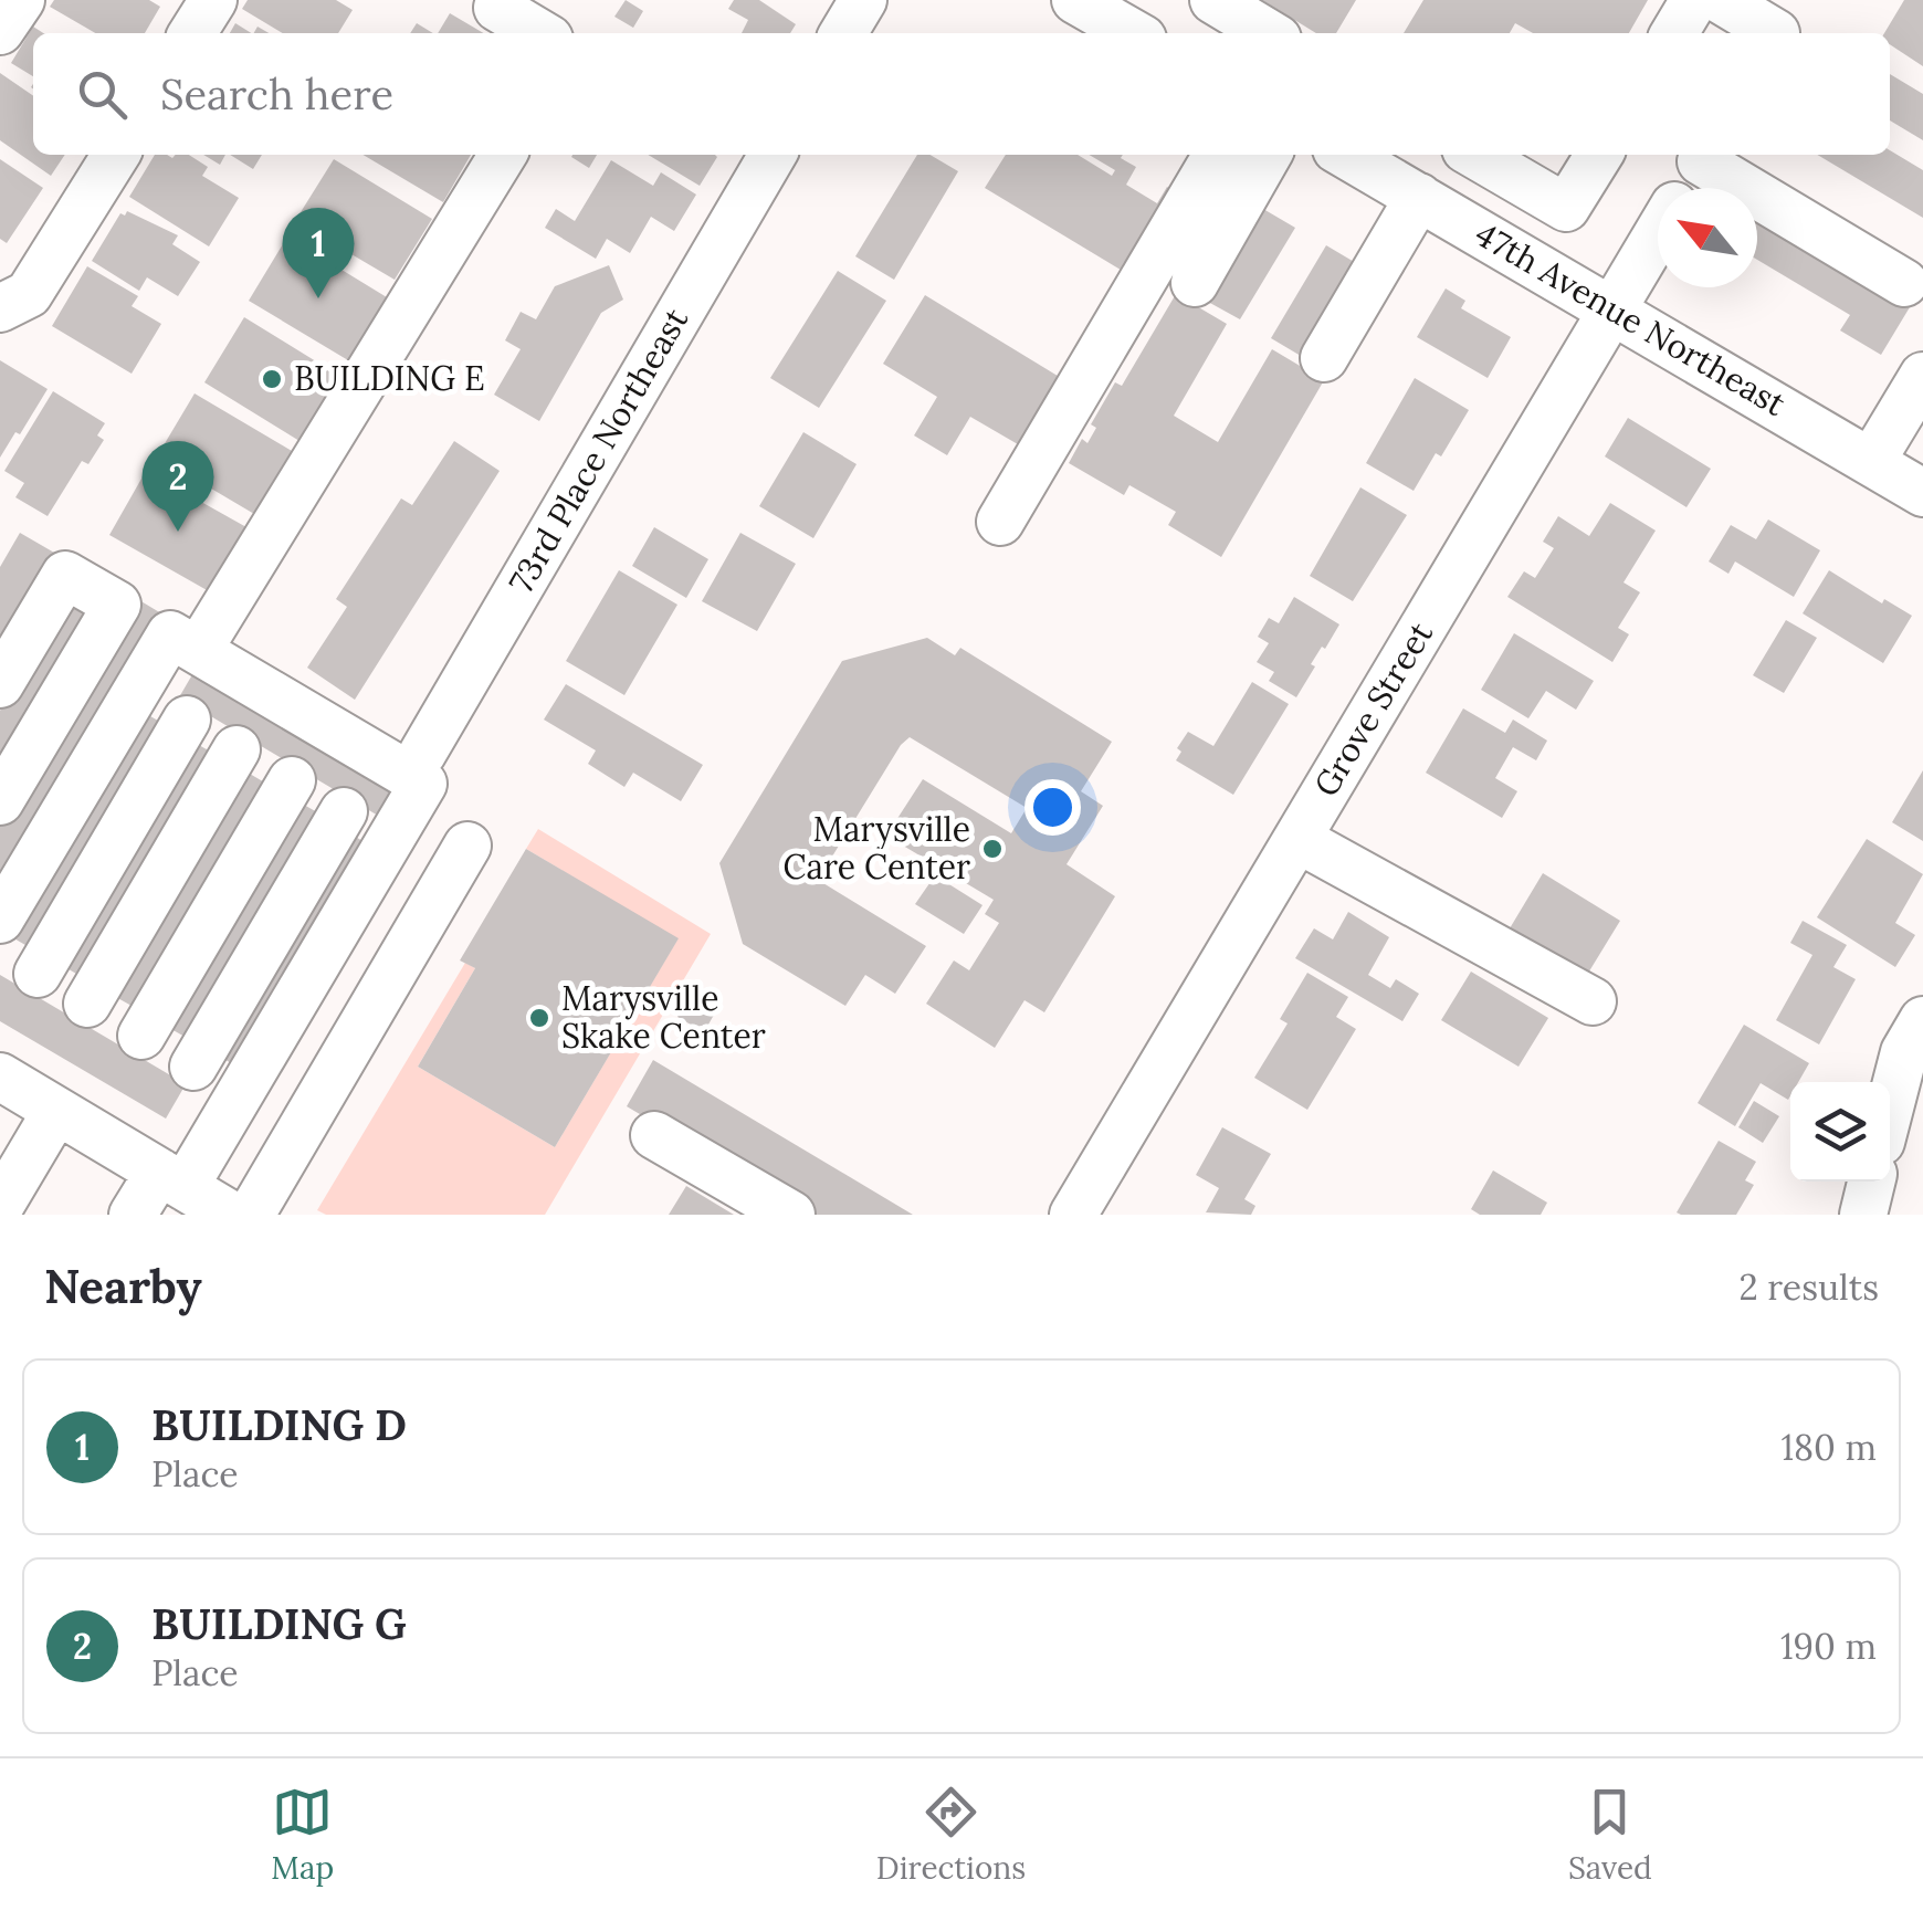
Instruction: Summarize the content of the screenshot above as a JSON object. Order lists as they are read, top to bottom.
{
  "streets": {
    "street": ["47th Avenue Northeast", "73rd Place Northeast", "Grove Street"]
  },
  "crossings": [
    ["47th Avenue Northeast", "Grove Street"]
  ],
  "places": ["BUILDING E", "Marysville Care Center", "Marysville Skake Center"],
  "north": "top left",
  "page": {
    "search": "Search here",
    "pins": ["1", "2"],
    "heading": ["Nearby", "2 results"],
    "list": [
      {
        "mark": "1",
        "name": "BUILDING D",
        "note": "Place",
        "value": "180 m"
      },
      {
        "mark": "2",
        "name": "BUILDING G",
        "note": "Place",
        "value": "190 m"
      }
    ],
    "nav": ["Map", "Directions", "Saved"]
  }
}
